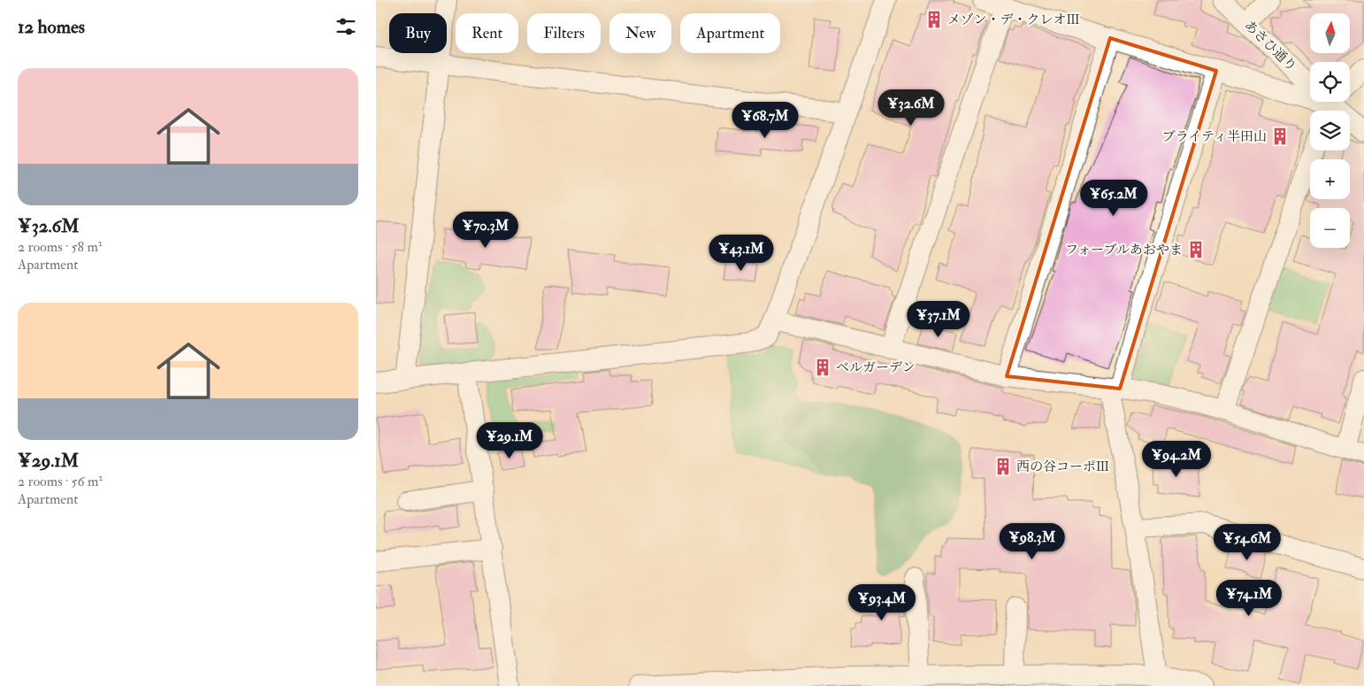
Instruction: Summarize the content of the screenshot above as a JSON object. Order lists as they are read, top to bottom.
{
  "streets": {
    "street": ["あさひ通り"]
  },
  "places": {
    "building": [
      "メゾン・デ・クレオⅢ",
      "ブライティ半田山",
      "フォーブルあおやま",
      "ベルガーデン",
      "西の谷コーポⅢ"
    ]
  },
  "north": "top",
  "page": {
    "heading": "12 homes",
    "map_buttons": ["+", "−"],
    "chip": [
      "Buy",
      "Rent",
      "Filters",
      "New",
      "Apartment"
    ],
    "list": [
      {
        "name": "¥32.6M",
        "note": "2 rooms · 58 m² · Apartment"
      },
      {
        "name": "¥29.1M",
        "note": "2 rooms · 56 m² · Apartment"
      }
    ],
    "price": [
      "¥32.6M",
      "¥68.7M",
      "¥65.2M",
      "¥70.3M",
      "¥43.1M",
      "¥37.1M",
      "¥29.1M",
      "¥94.2M",
      "¥98.3M",
      "¥54.6M",
      "¥74.1M",
      "¥93.4M"
    ]
  }
}
